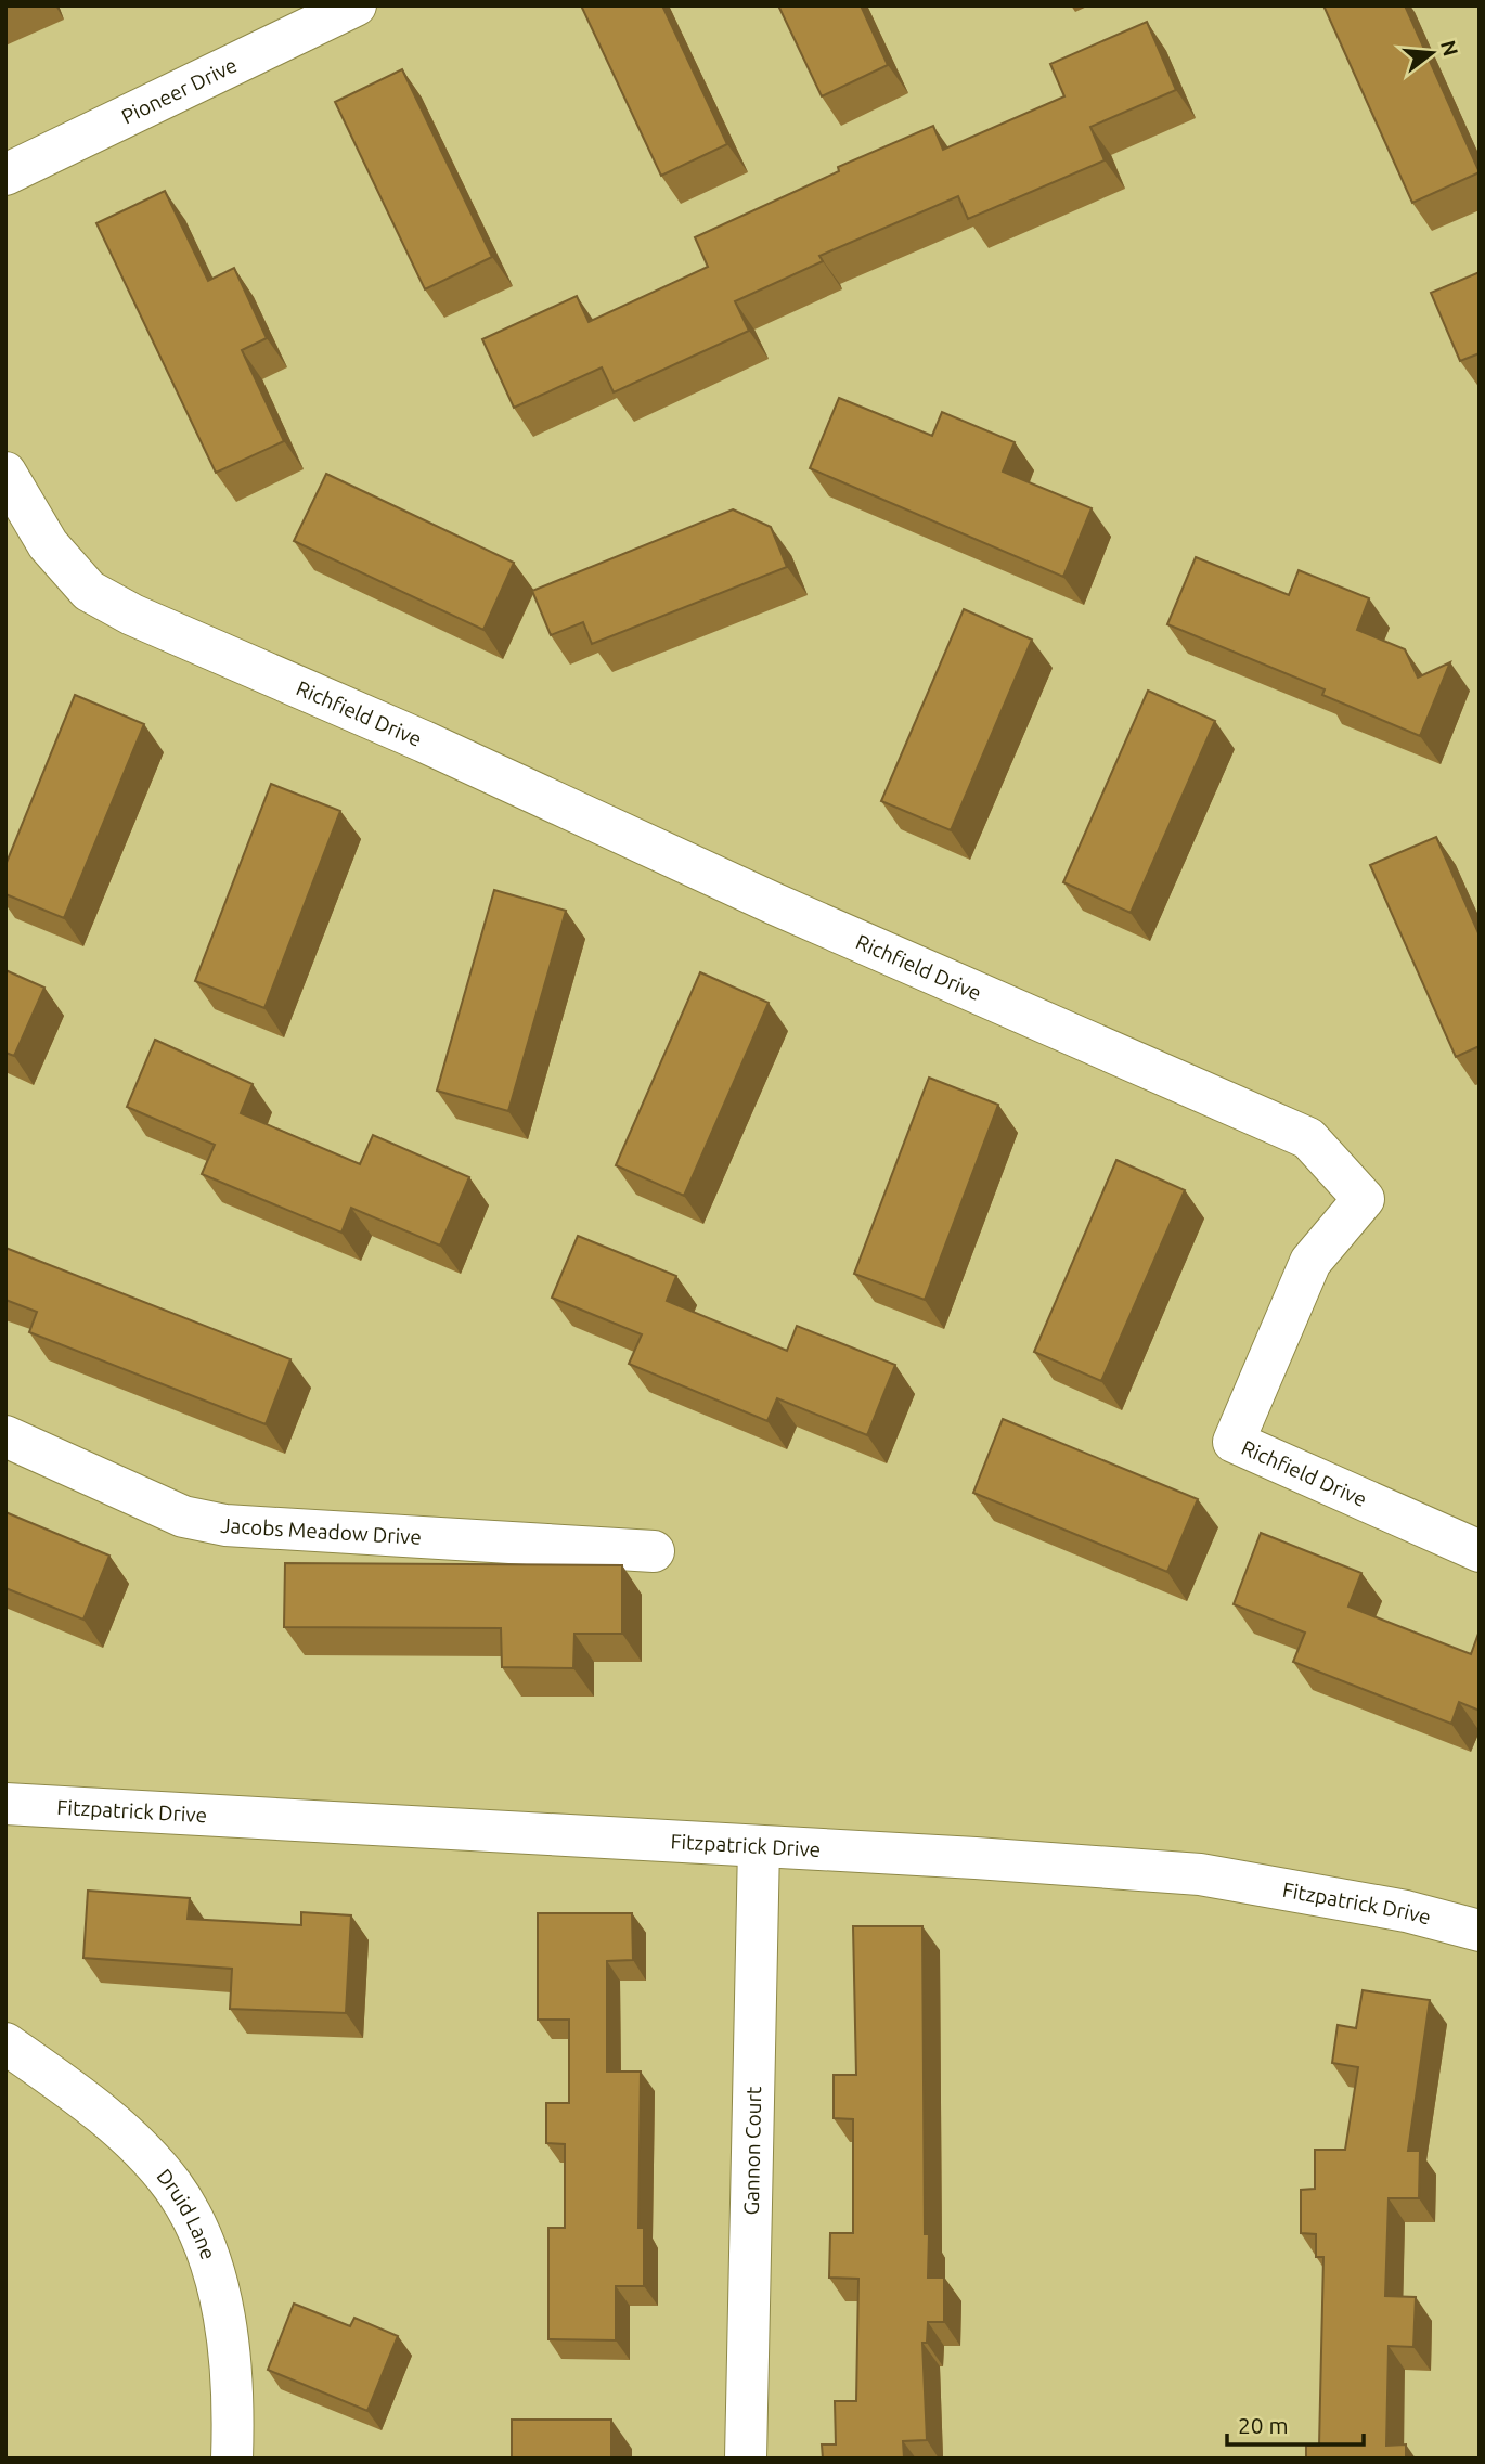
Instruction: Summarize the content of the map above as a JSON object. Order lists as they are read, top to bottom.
{
  "streets": {
    "street": [
      "Pioneer Drive",
      "Richfield Drive",
      "Jacobs Meadow Drive",
      "Fitzpatrick Drive",
      "Gannon Court",
      "Druid Lane"
    ]
  },
  "crossings": [
    ["Fitzpatrick Drive", "Gannon Court"]
  ],
  "scale_bar": "20 m",
  "north": "right"
}
